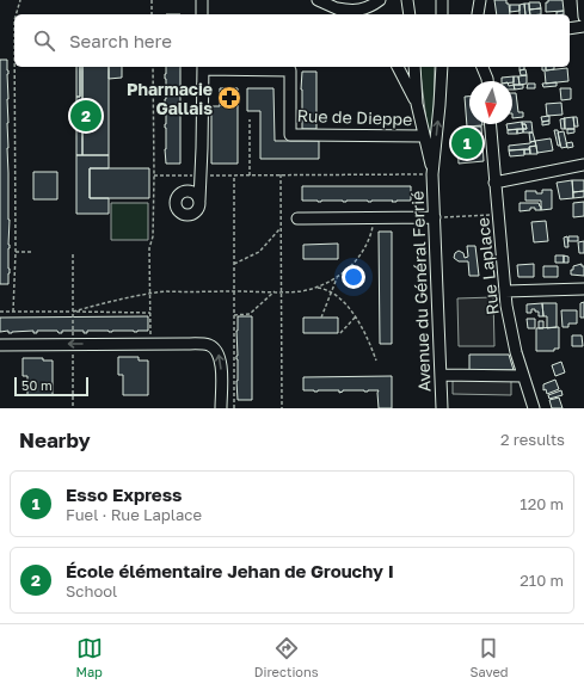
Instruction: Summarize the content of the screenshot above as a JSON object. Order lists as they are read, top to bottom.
{
  "streets": {
    "street": ["Rue de Dieppe", "Rue Laplace", "Avenue du Général Ferrié"]
  },
  "places": {
    "pharmacy": ["Pharmacie Gallais"]
  },
  "scale_bar": "50 m",
  "north": "bottom",
  "page": {
    "search": "Search here",
    "pins": ["2", "1"],
    "scale": "50 m",
    "heading": ["Nearby", "2 results"],
    "list": [
      {
        "mark": "1",
        "name": "Esso Express",
        "note": "Fuel · Rue Laplace",
        "value": "120 m"
      },
      {
        "mark": "2",
        "name": "École élémentaire Jehan de Grouchy I",
        "note": "School",
        "value": "210 m"
      }
    ],
    "nav": ["Map", "Directions", "Saved"]
  }
}
